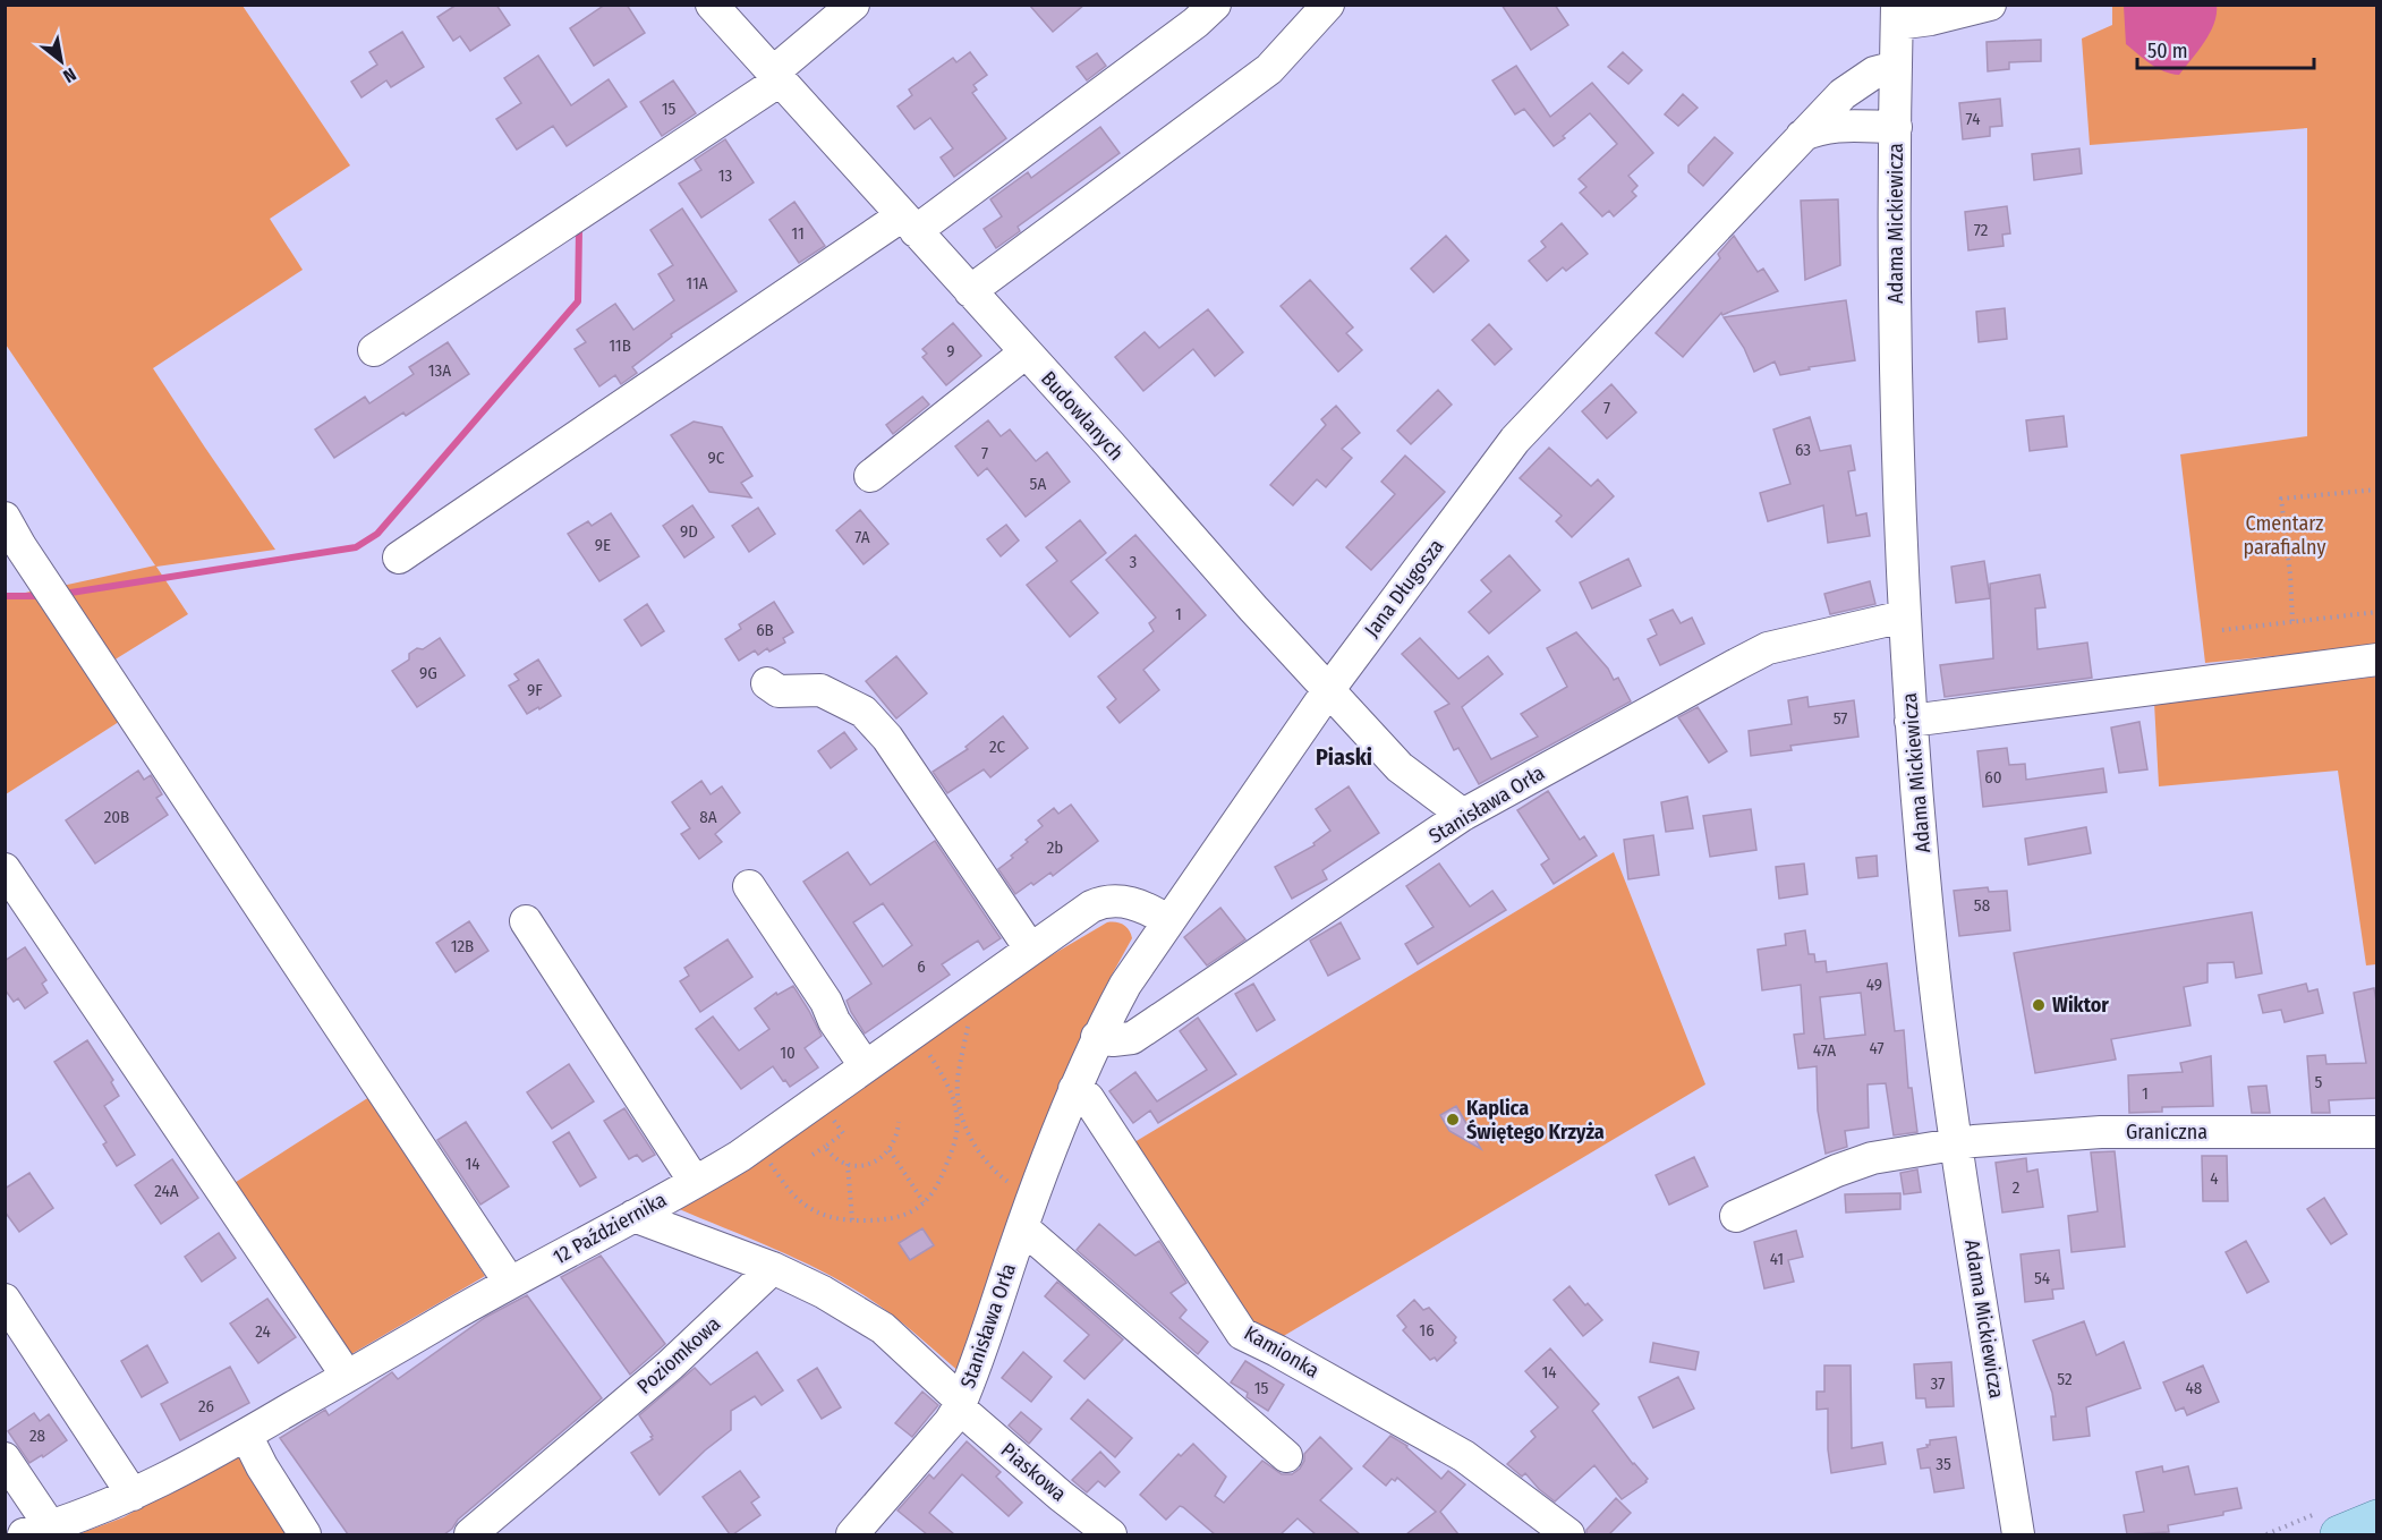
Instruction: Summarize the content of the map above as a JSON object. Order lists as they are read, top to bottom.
{
  "streets": {
    "street": [
      "Adama Mickiewicza",
      "Budowlanych",
      "Jana Długosza",
      "Stanisława Orła",
      "Graniczna",
      "12 Października",
      "Kamionka",
      "Poziomkowa",
      "Piaskowa"
    ]
  },
  "crossings": [
    ["Adama Mickiewicza", "Jana Długosza"],
    ["Adama Mickiewicza", "Stanisława Orła"],
    ["Adama Mickiewicza", "Graniczna"],
    ["Budowlanych", "Jana Długosza"],
    ["Budowlanych", "Stanisława Orła"],
    ["Jana Długosza", "Stanisława Orła"],
    ["Jana Długosza", "12 Października"],
    ["Jana Długosza", "Kamionka"],
    ["Stanisława Orła", "Kamionka"],
    ["Stanisława Orła", "Piaskowa"],
    ["Poziomkowa", "Piaskowa"]
  ],
  "districts": ["Piaski"],
  "parks": ["Cmentarz parafialny"],
  "places": ["Wiktor", "Kaplica Świętego Krzyża"],
  "house_numbers": [
    "15",
    "74",
    "13",
    "72",
    "11",
    "11A",
    "11B",
    "9",
    "13A",
    "7",
    "63",
    "7",
    "9C",
    "5A",
    "9D",
    "7A",
    "9E",
    "3",
    "1",
    "6B",
    "9G",
    "9F",
    "57",
    "2C",
    "60",
    "20B",
    "8A",
    "2b",
    "58",
    "12B",
    "6",
    "49",
    "47",
    "47A",
    "10",
    "5",
    "1",
    "14",
    "4",
    "2",
    "24A",
    "41",
    "54",
    "16",
    "24",
    "14",
    "52",
    "37",
    "15",
    "48",
    "26",
    "28",
    "35"
  ],
  "scale_bar": "50 m",
  "north": "bottom right"
}
